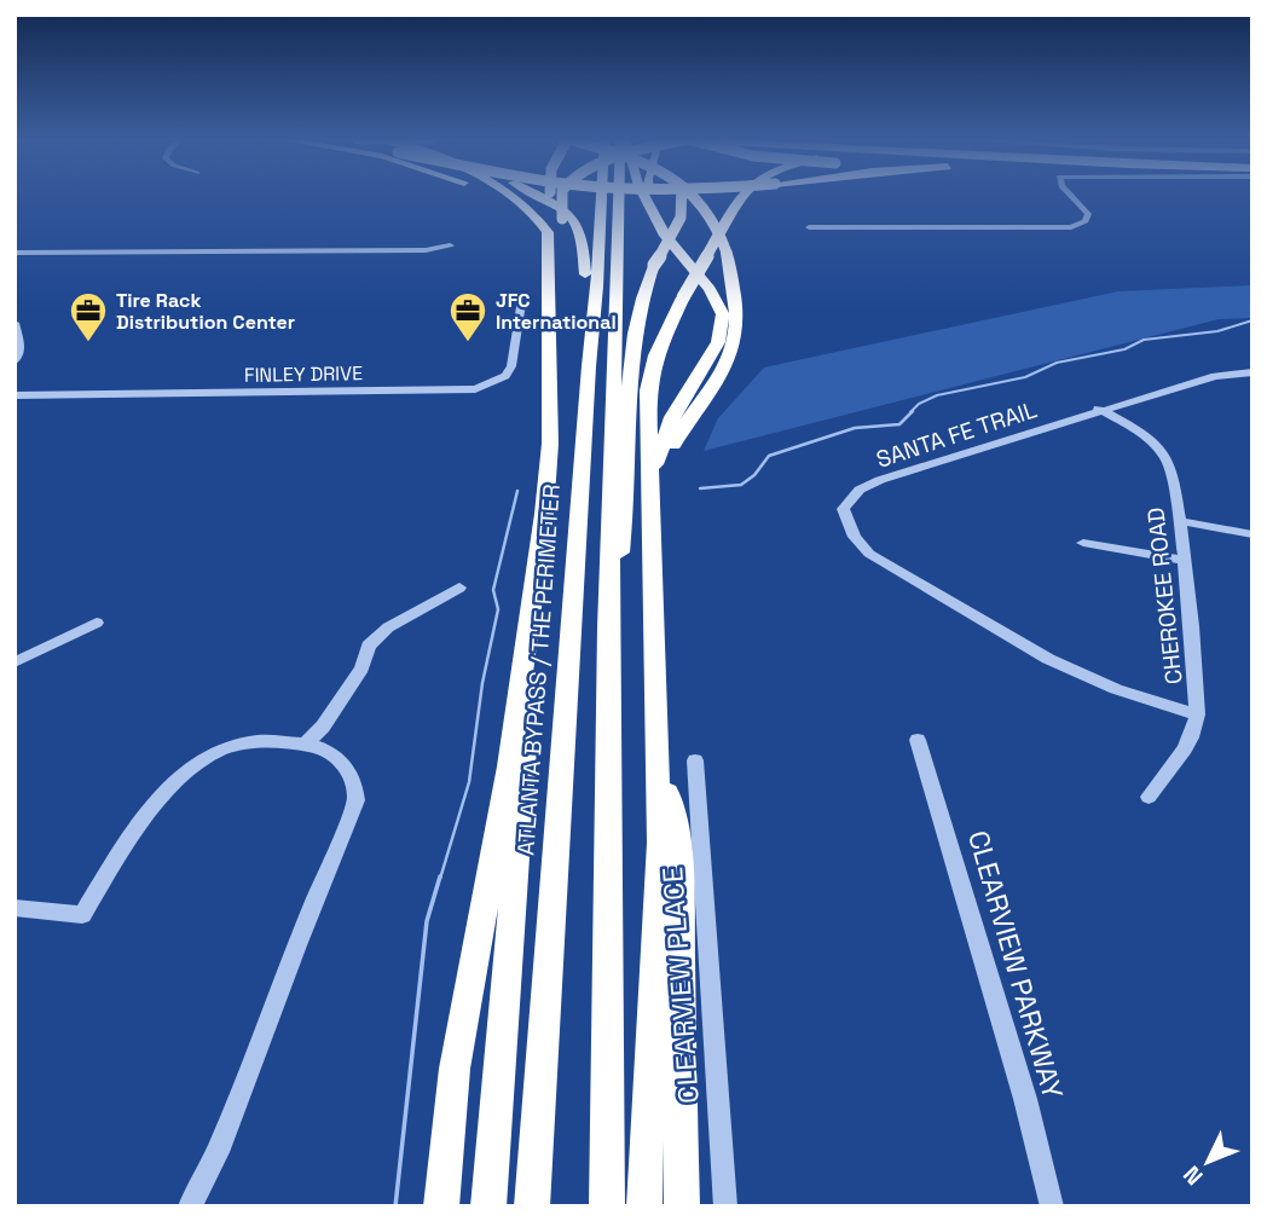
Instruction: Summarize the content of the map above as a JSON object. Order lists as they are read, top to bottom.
{
  "streets": {
    "highway": ["ATLANTA BYPASS / THE PERIMETER"],
    "street": [
      "FINLEY DRIVE",
      "SANTA FE TRAIL",
      "CHEROKEE ROAD",
      "CLEARVIEW PARKWAY",
      "CLEARVIEW PLACE"
    ]
  },
  "crossings": [
    ["SANTA FE TRAIL", "CHEROKEE ROAD"]
  ],
  "places": {
    "office": ["Tire Rack Distribution Center", "JFC International"]
  },
  "north": "bottom left"
}
